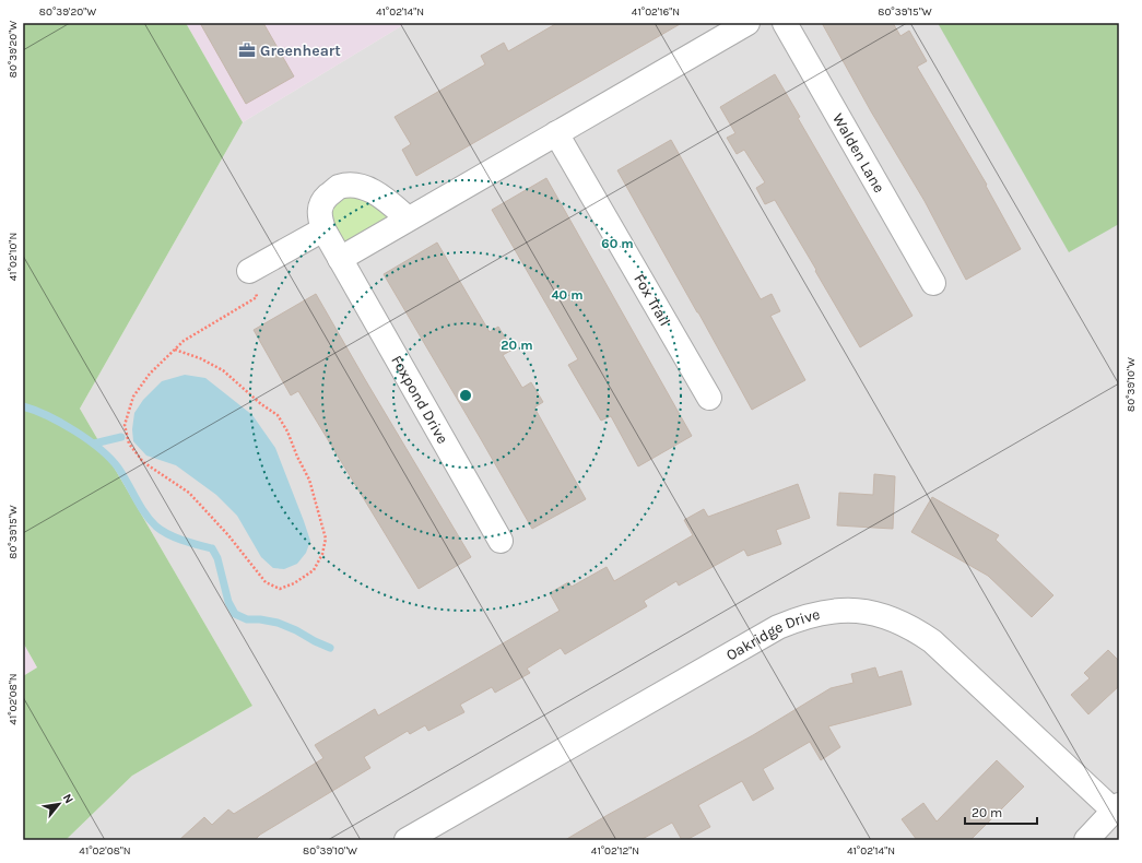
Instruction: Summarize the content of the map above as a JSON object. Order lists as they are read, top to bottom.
{
  "streets": {
    "street": [
      "Walden Lane",
      "Fox Trail",
      "Foxpond Drive",
      "Oakridge Drive"
    ]
  },
  "places": {
    "office": ["Greenheart"]
  },
  "scale_bar": "20 m",
  "north": "top right",
  "coordinates": [
    "80°39'20\"W",
    "41°02'14\"N",
    "41°02'16\"N",
    "80°39'15\"W",
    "41°02'10\"N",
    "80°39'10\"W",
    "41°02'08\"N",
    "41°02'12\"N"
  ],
  "rings": ["60 m", "40 m", "20 m"]
}
